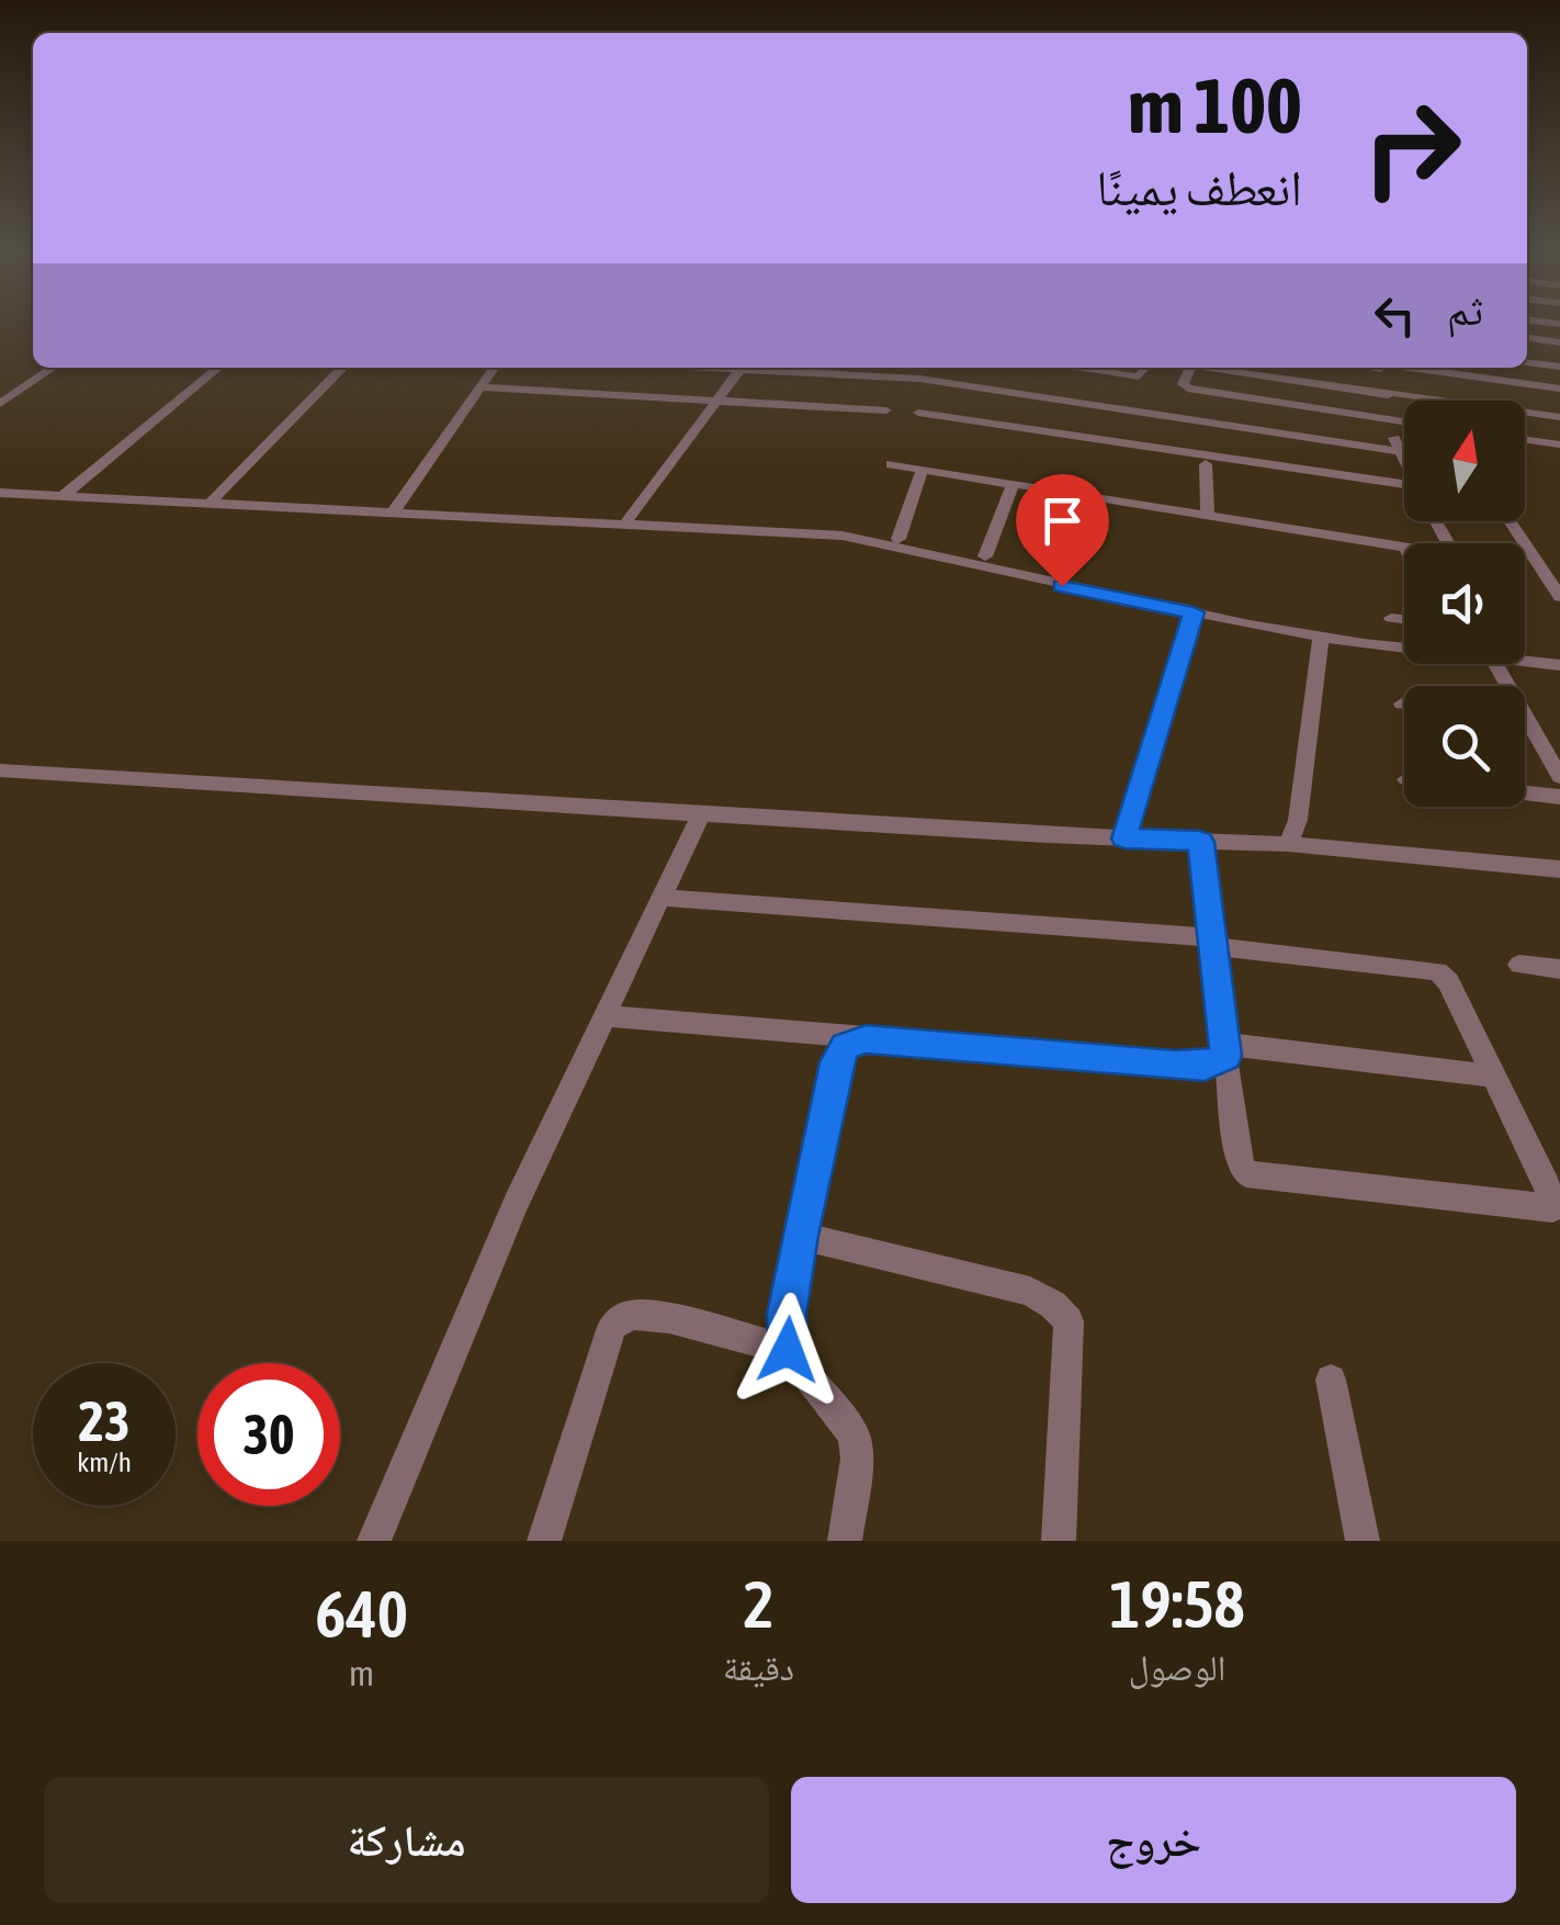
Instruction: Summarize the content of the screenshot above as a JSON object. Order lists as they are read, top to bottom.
{
  "north": "top",
  "page": {
    "turn": ["100 m", "انعطف يمينًا"],
    "then": "ثم",
    "speed": "23 km/h",
    "limit": "30",
    "eta": [
      "19:58",
      "الوصول",
      "2",
      "دقيقة",
      "640",
      "m"
    ],
    "buttons": ["خروج", "مشاركة"]
  }
}
